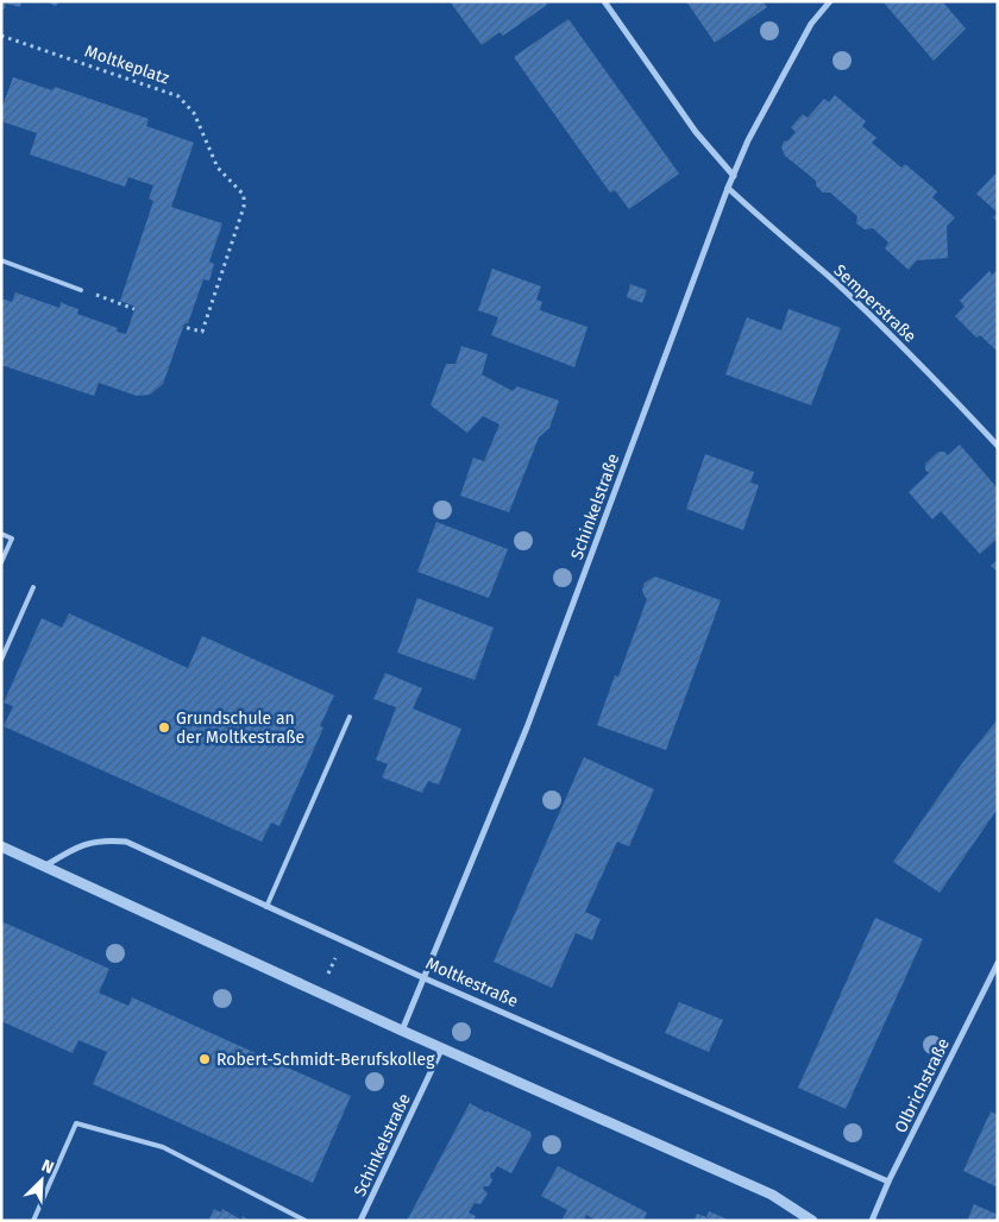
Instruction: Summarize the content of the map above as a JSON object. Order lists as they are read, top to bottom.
{
  "streets": {
    "street": [
      "Semperstraße",
      "Schinkelstraße",
      "Moltkestraße",
      "Olbrichstraße"
    ],
    "path": ["Moltkeplatz"]
  },
  "crossings": [
    ["Semperstraße", "Schinkelstraße"],
    ["Schinkelstraße", "Moltkestraße"],
    ["Moltkestraße", "Olbrichstraße"]
  ],
  "places": ["Grundschule an der Moltkestraße", "Robert-Schmidt-Berufskolleg"],
  "north": "top right"
}
